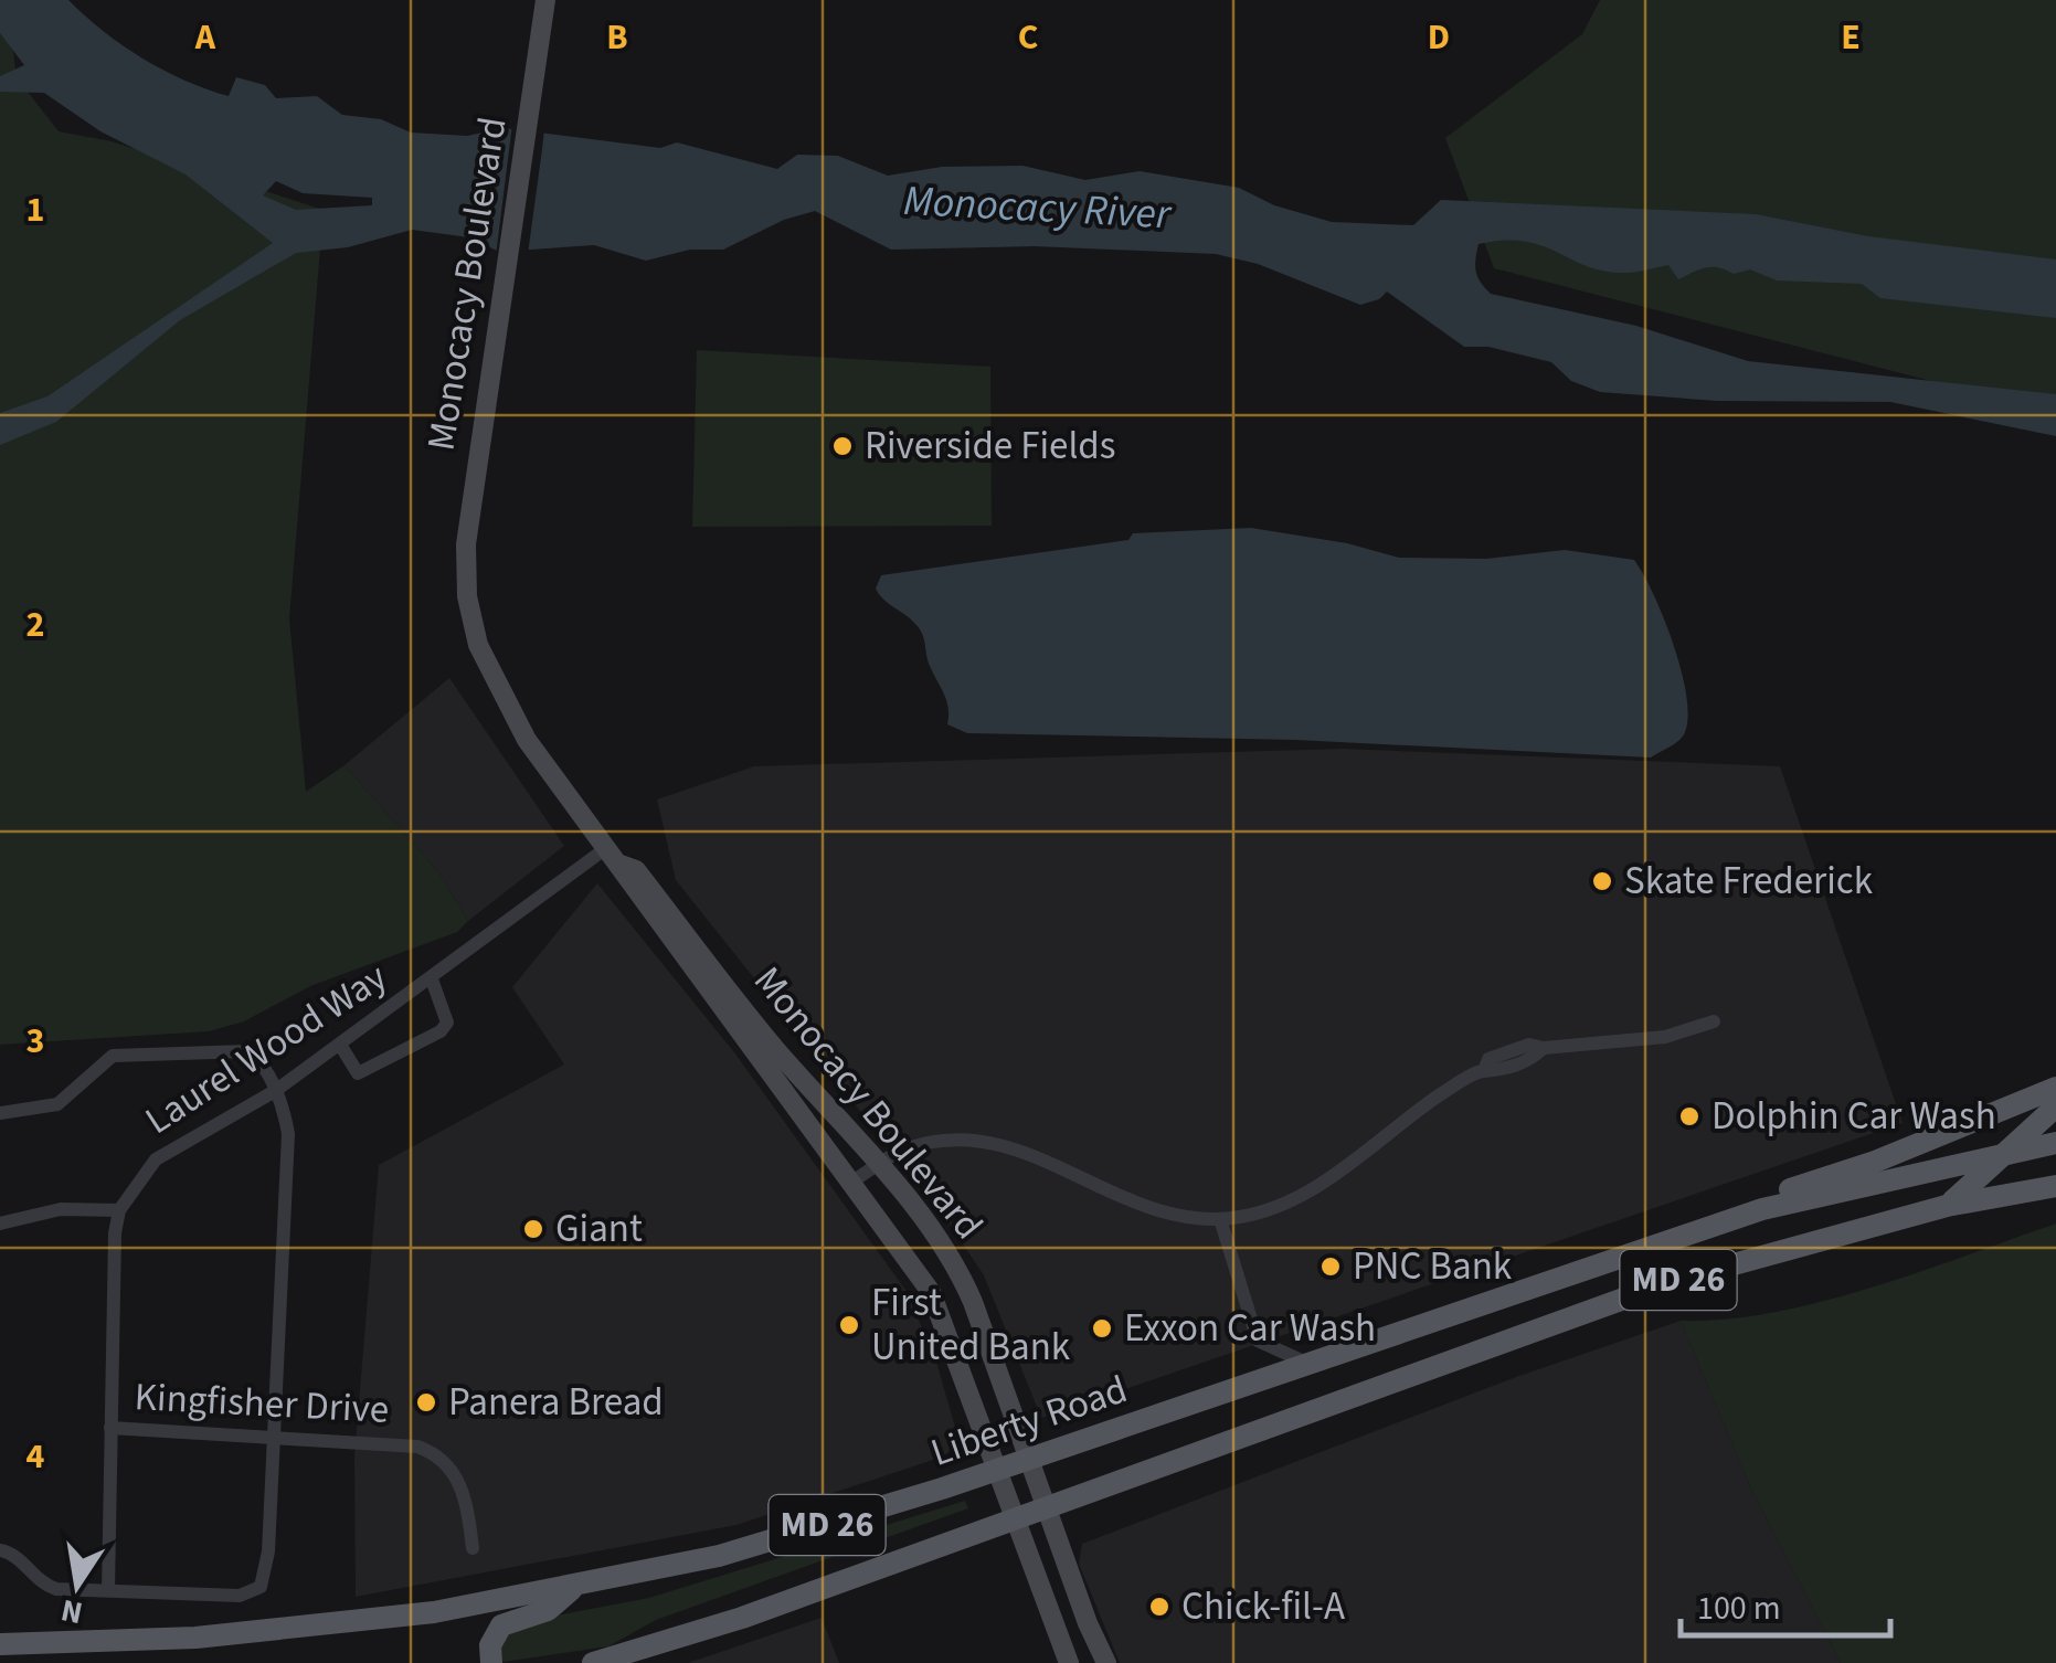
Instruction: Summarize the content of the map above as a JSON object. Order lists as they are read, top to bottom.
{
  "streets": {
    "main road": ["Monocacy Boulevard", "MD 26", "Liberty Road"],
    "street": ["Laurel Wood Way", "Kingfisher Drive"]
  },
  "crossings": [
    ["Monocacy Boulevard", "Laurel Wood Way"],
    ["Monocacy Boulevard", "MD 26"],
    ["Monocacy Boulevard", "Liberty Road"]
  ],
  "water": ["Monocacy River"],
  "places": [
    "Riverside Fields",
    "Skate Frederick",
    "Dolphin Car Wash",
    "Giant",
    "PNC Bank",
    "First United Bank",
    "Exxon Car Wash",
    "Panera Bread",
    "Chick-fil-A"
  ],
  "scale_bar": "100 m",
  "north": "bottom",
  "grid": {
    "columns": [
      "A",
      "B",
      "C",
      "D",
      "E"
    ],
    "rows": [
      "1",
      "2",
      "3",
      "4"
    ]
  }
}
